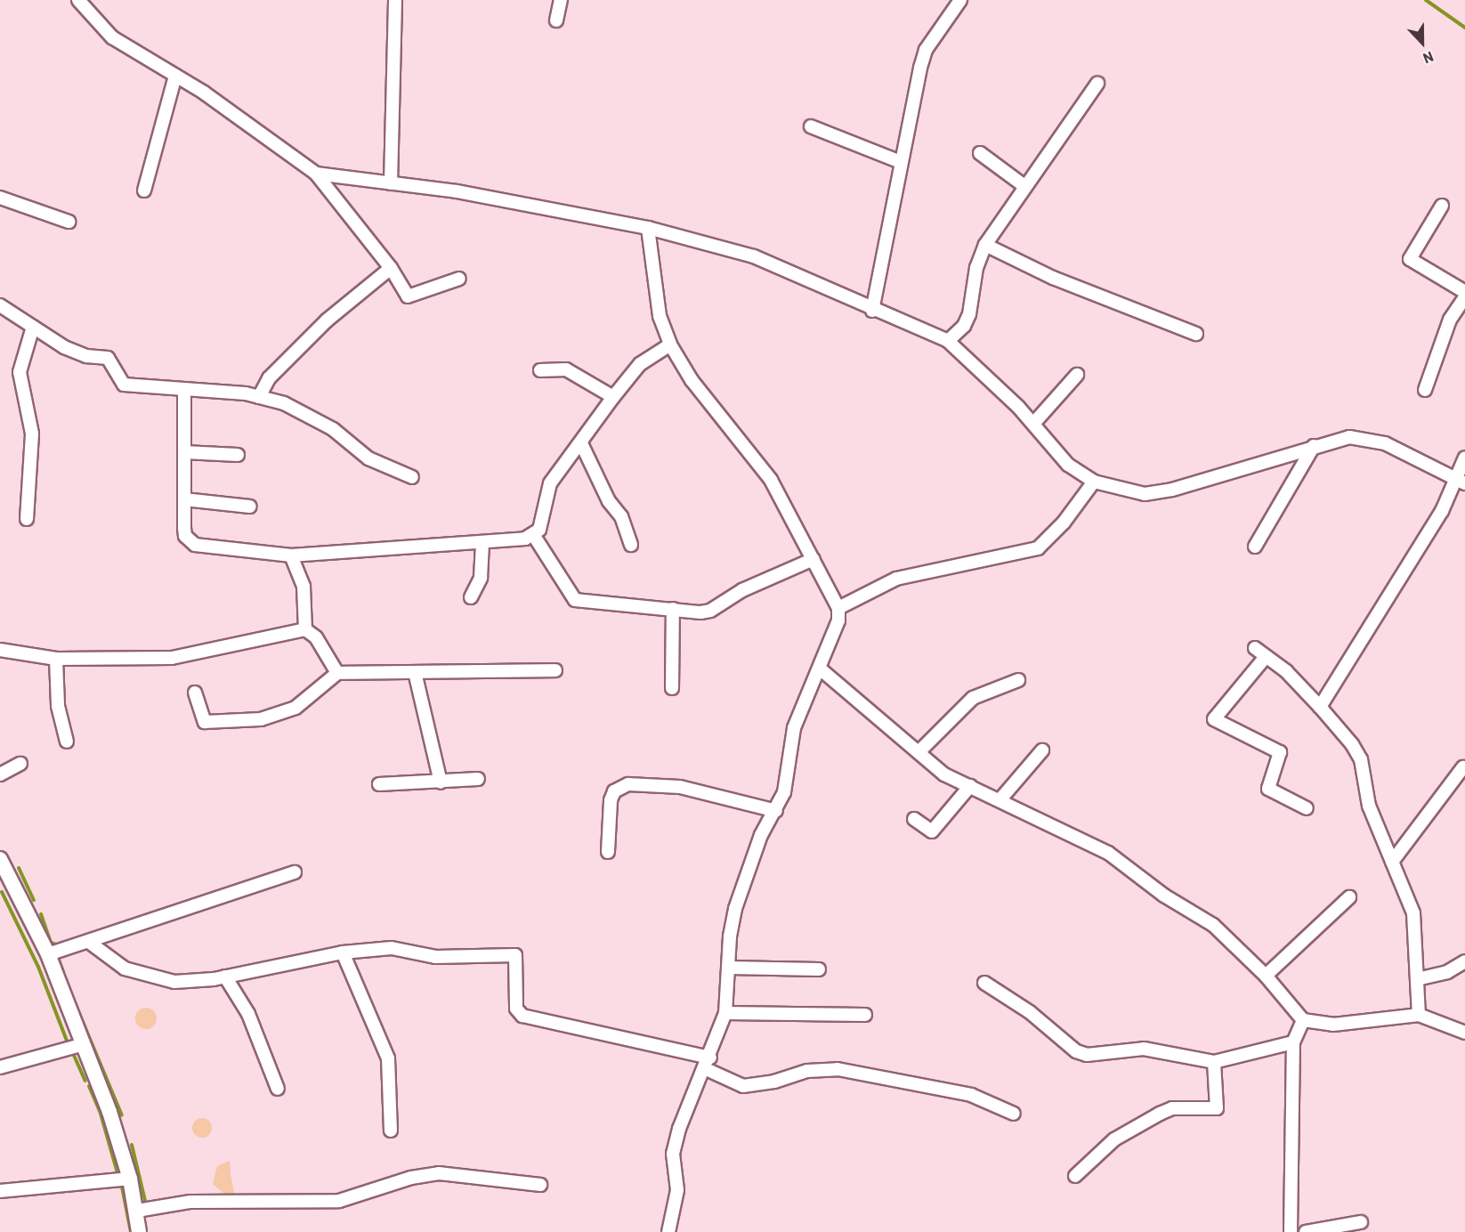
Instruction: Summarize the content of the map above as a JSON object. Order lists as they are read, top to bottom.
{
  "north": "bottom"
}
